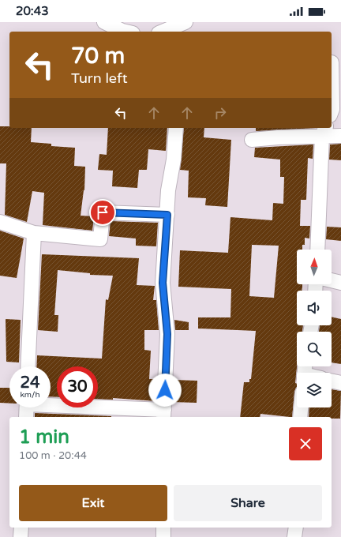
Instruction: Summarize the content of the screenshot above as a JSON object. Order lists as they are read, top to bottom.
{
  "north": "top",
  "page": {
    "status": "20:43",
    "turn": ["70 m", "Turn left"],
    "speed": "24 km/h",
    "limit": "30",
    "heading": ["1 min", "100 m · 20:44"],
    "buttons": ["Exit", "Share"]
  }
}
